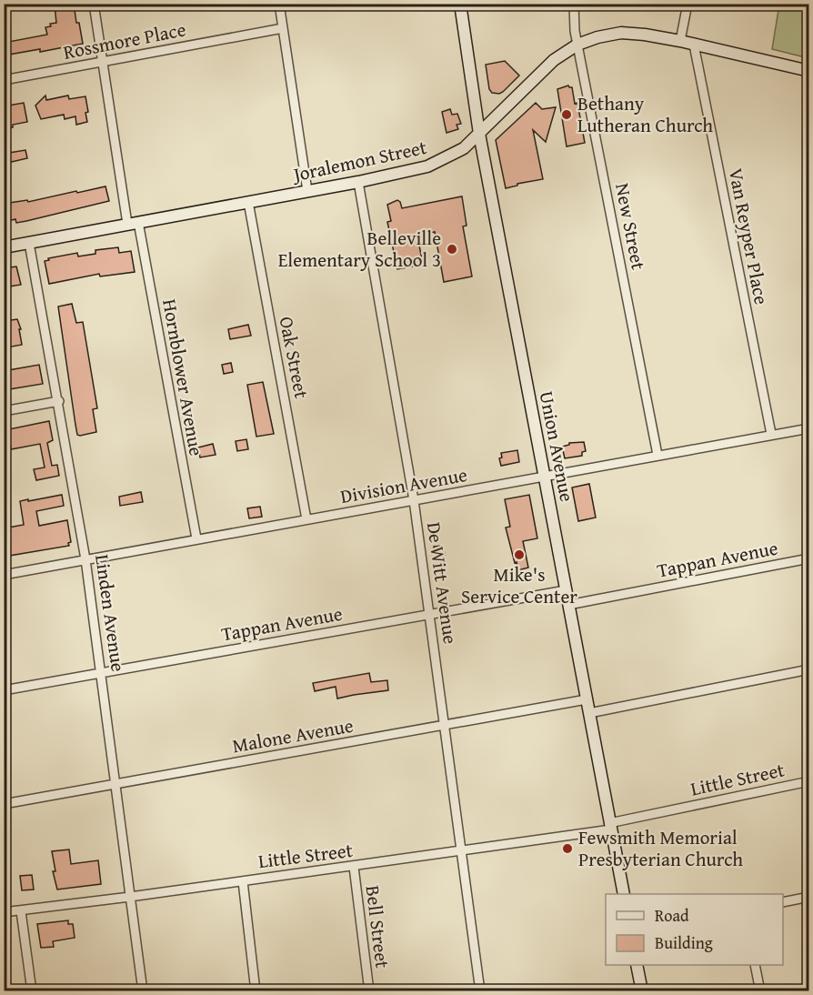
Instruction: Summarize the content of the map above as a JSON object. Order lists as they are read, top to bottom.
{
  "streets": {
    "street": [
      "Rossmore Place",
      "Joralemon Street",
      "New Street",
      "Van Reyper Place",
      "Oak Street",
      "Hornblower Avenue",
      "Union Avenue",
      "Division Avenue",
      "Tappan Avenue",
      "De Witt Avenue",
      "Linden Avenue",
      "Malone Avenue",
      "Little Street",
      "Bell Street"
    ]
  },
  "crossings": [
    ["Rossmore Place", "Hornblower Avenue"],
    ["Joralemon Street", "New Street"],
    ["Joralemon Street", "Van Reyper Place"],
    ["Joralemon Street", "Oak Street"],
    ["Joralemon Street", "Hornblower Avenue"],
    ["Joralemon Street", "Union Avenue"],
    ["Joralemon Street", "De Witt Avenue"],
    ["Joralemon Street", "Linden Avenue"],
    ["New Street", "Division Avenue"],
    ["Van Reyper Place", "Division Avenue"],
    ["Oak Street", "Division Avenue"],
    ["Hornblower Avenue", "Division Avenue"],
    ["Union Avenue", "Division Avenue"],
    ["Union Avenue", "Tappan Avenue"],
    ["Union Avenue", "Malone Avenue"],
    ["Union Avenue", "Little Street"],
    ["Division Avenue", "De Witt Avenue"],
    ["Division Avenue", "Linden Avenue"],
    ["Tappan Avenue", "De Witt Avenue"],
    ["Tappan Avenue", "Linden Avenue"],
    ["De Witt Avenue", "Malone Avenue"],
    ["De Witt Avenue", "Little Street"],
    ["Linden Avenue", "Malone Avenue"],
    ["Linden Avenue", "Little Street"],
    ["Little Street", "Bell Street"]
  ],
  "places": [
    "Bethany Lutheran Church",
    "Belleville Elementary School 3",
    "Mike's Service Center",
    "Fewsmith Memorial Presbyterian Church"
  ],
  "legend": ["Road", "Building"]
}
